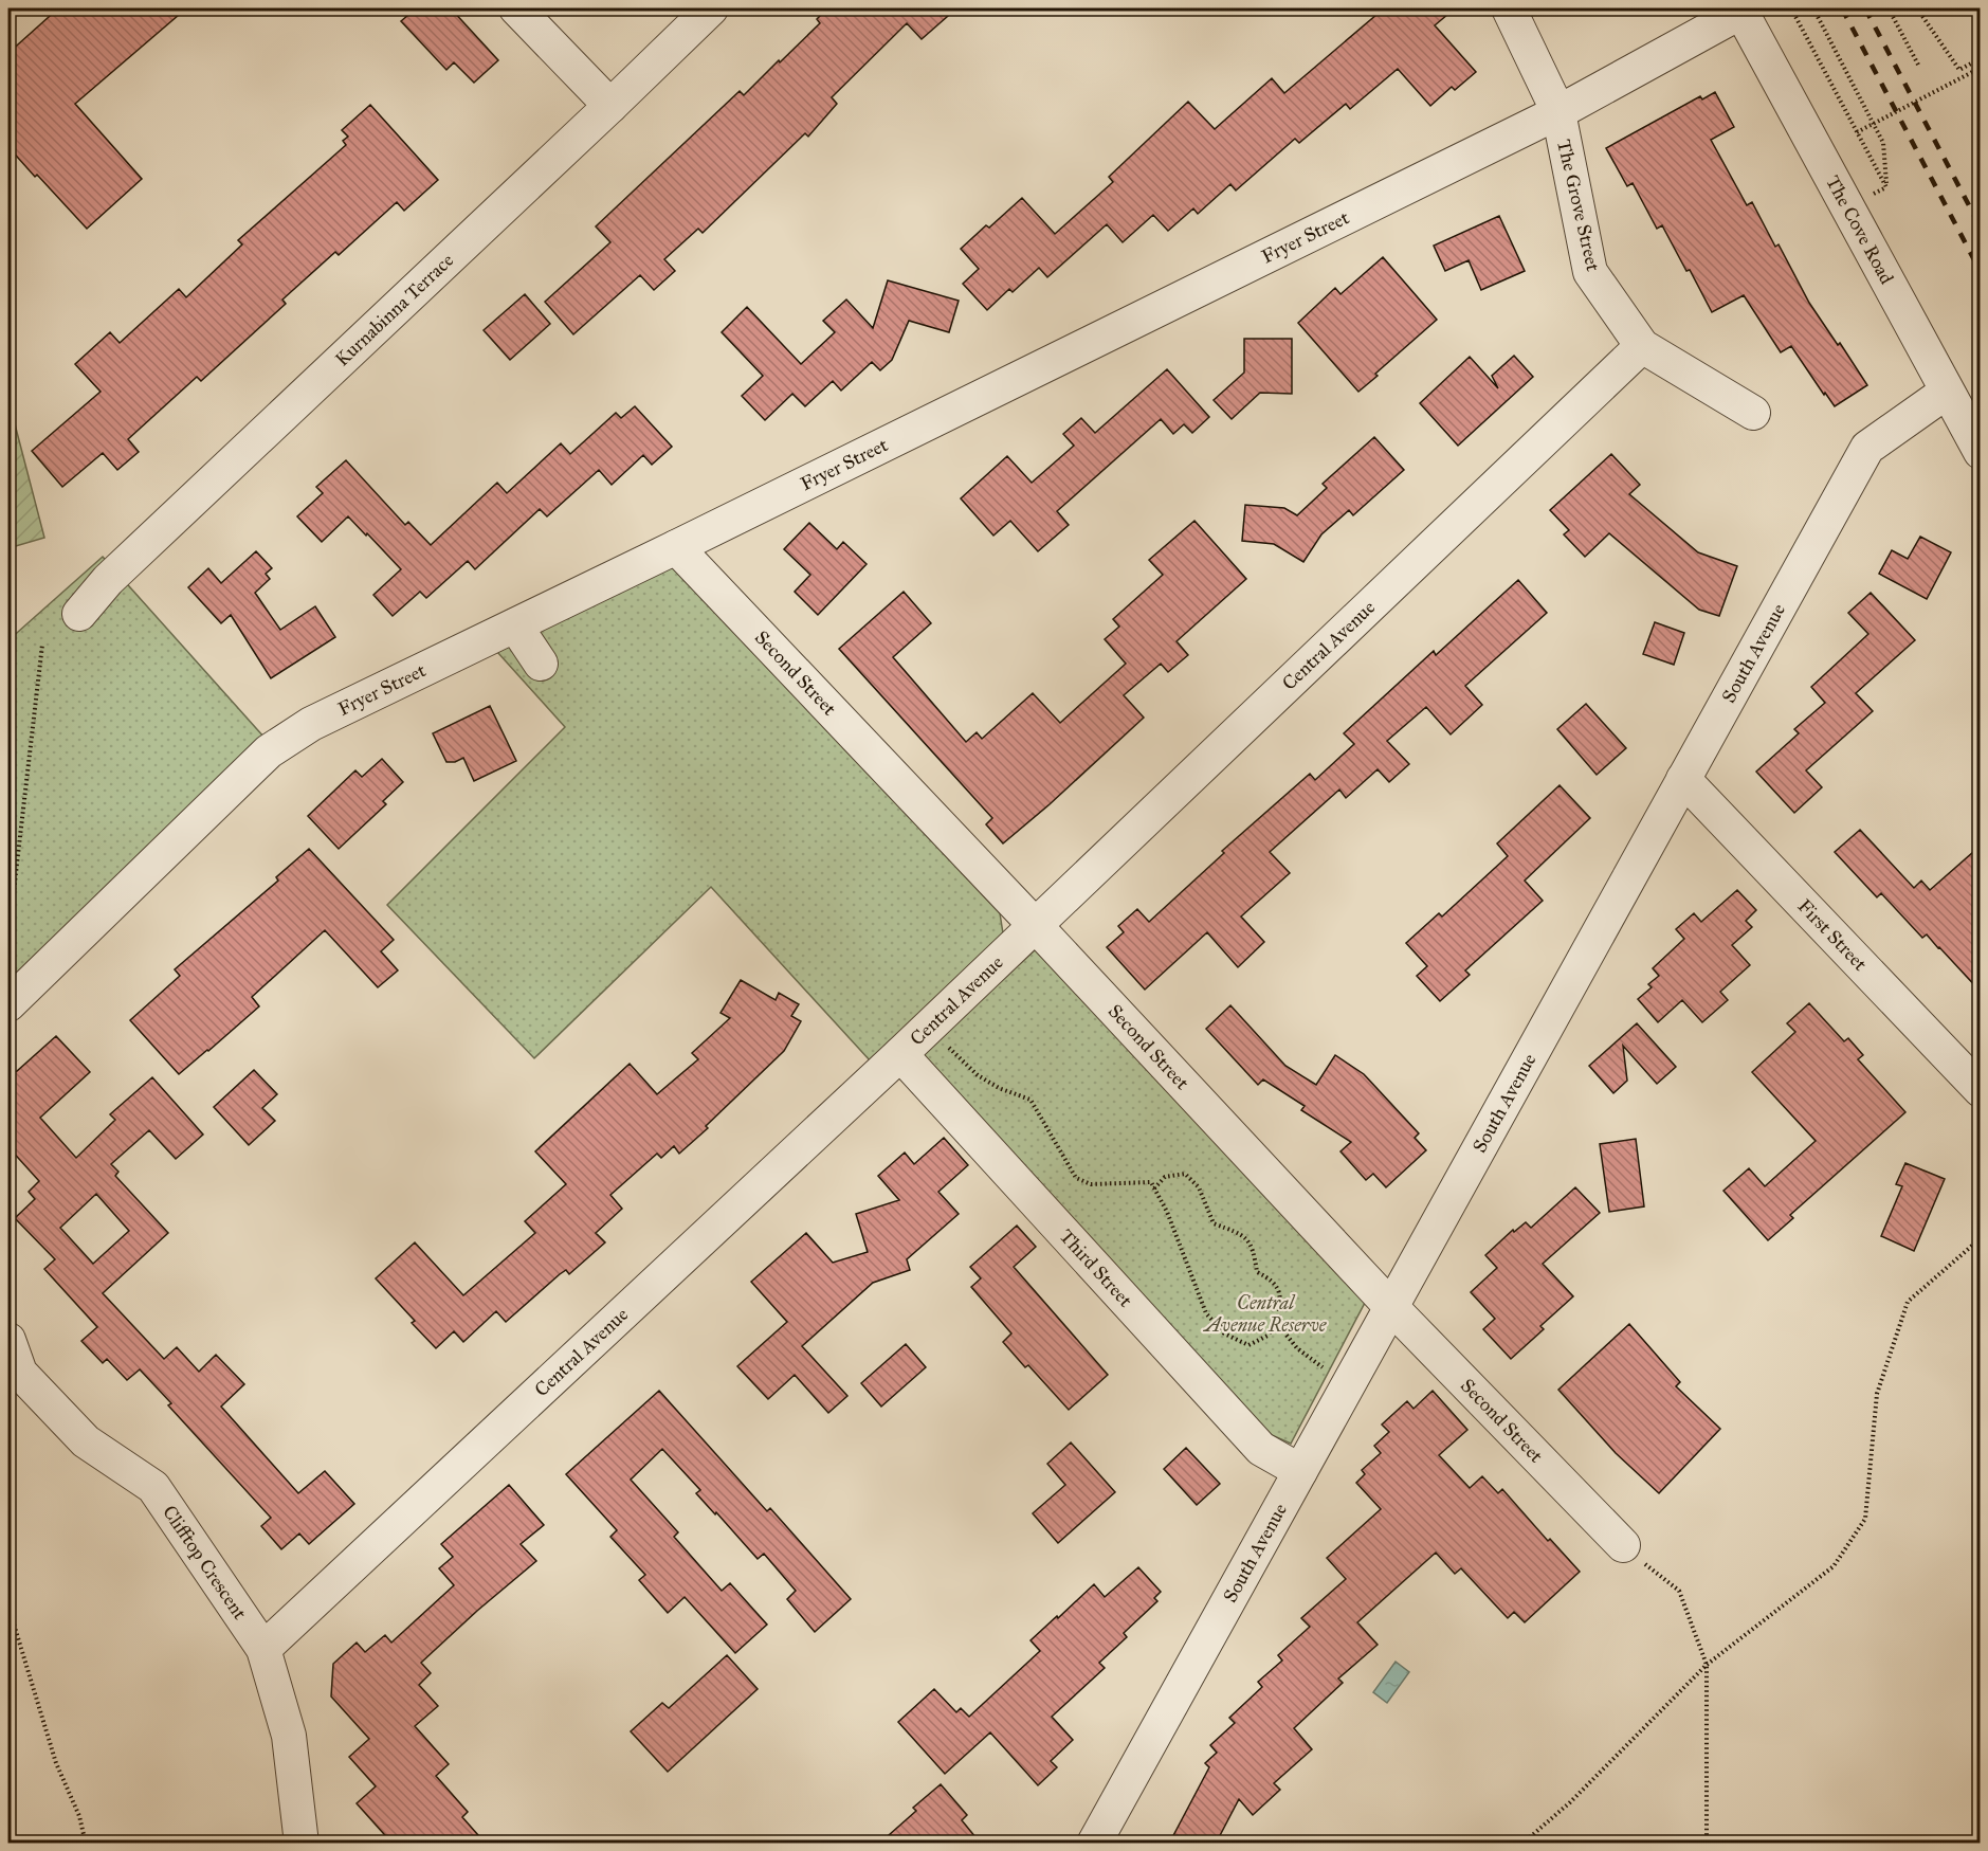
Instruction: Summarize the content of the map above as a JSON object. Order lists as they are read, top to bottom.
{
  "streets": {
    "street": [
      "The Grove Street",
      "The Cove Road",
      "Fryer Street",
      "Kurnabinna Terrace",
      "Central Avenue",
      "South Avenue",
      "Second Street",
      "First Street",
      "Third Street",
      "Clifftop Crescent"
    ]
  },
  "crossings": [
    ["The Grove Street", "Fryer Street"],
    ["The Grove Street", "Central Avenue"],
    ["The Cove Road", "Fryer Street"],
    ["The Cove Road", "South Avenue"],
    ["Fryer Street", "Second Street"],
    ["Central Avenue", "Second Street"],
    ["Central Avenue", "Third Street"],
    ["Central Avenue", "Clifftop Crescent"],
    ["South Avenue", "Second Street"],
    ["South Avenue", "First Street"],
    ["South Avenue", "Third Street"]
  ],
  "parks": ["Central Avenue Reserve"]
}
